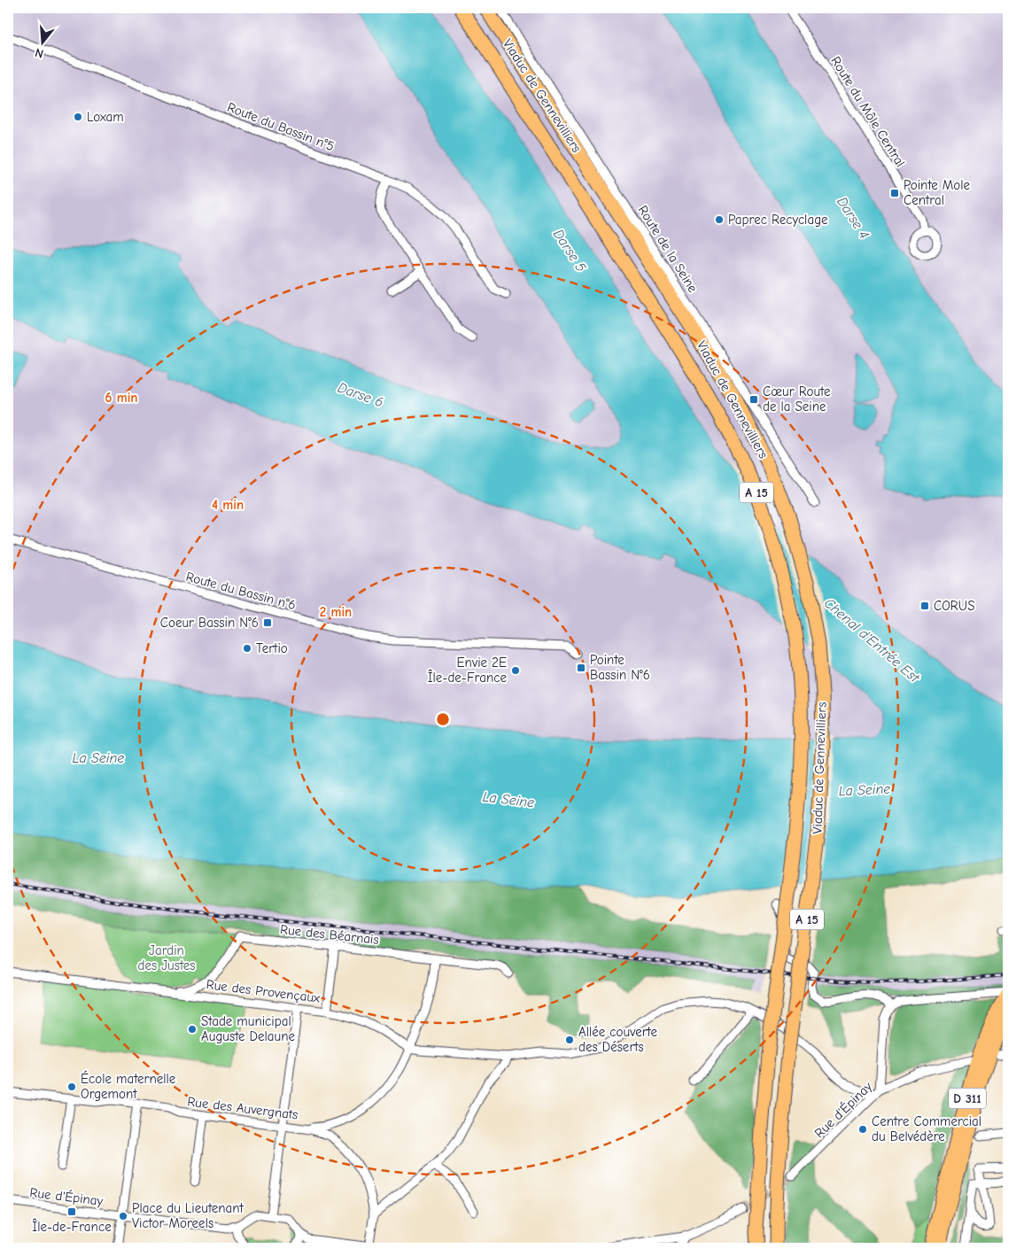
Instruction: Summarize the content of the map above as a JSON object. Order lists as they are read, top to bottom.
{
  "streets": {
    "highway": ["Viaduc de Gennevilliers", "A 15"],
    "main road": ["D 311"],
    "street": [
      "Route du Môle Central",
      "Route du Bassin n°5",
      "Route de la Seine",
      "Route du Bassin n°6",
      "Rue des Béarnais",
      "Rue des Provençaux",
      "Rue des Auvergnats",
      "Rue d'Épinay"
    ]
  },
  "crossings": [
    ["Viaduc de Gennevilliers", "A 15"],
    ["Rue des Béarnais", "Rue des Provençaux"],
    ["Rue des Provençaux", "Rue d'Épinay"]
  ],
  "water": [
    "Darse 4",
    "Darse 5",
    "Darse 6",
    "Chenal d'Entrée Est",
    "La Seine"
  ],
  "parks": ["Jardin des Justes"],
  "places": {
    "other": [
      "Loxam",
      "Paprec Recyclage",
      "Tertio",
      "Envie 2E Île-de-France",
      "Stade municipal Auguste Delaune",
      "Allée couverte des Déserts",
      "École maternelle Orgemont",
      "Centre Commercial du Belvédère",
      "Place du Lieutenant Victor Moreels"
    ],
    "transit": [
      "Pointe Mole Central",
      "Cœur Route de la Seine",
      "CORUS",
      "Coeur Bassin N°6",
      "Pointe Bassin N°6",
      "Île-de-France"
    ]
  },
  "north": "bottom",
  "rings": ["6 min", "4 min", "2 min"]
}
